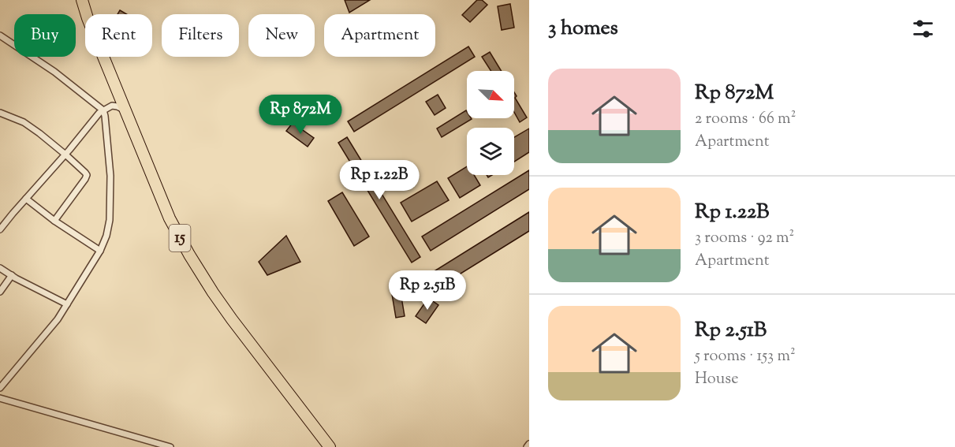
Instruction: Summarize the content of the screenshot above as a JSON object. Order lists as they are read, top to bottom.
{
  "streets": {
    "highway": ["15"]
  },
  "north": "bottom right",
  "page": {
    "heading": "3 homes",
    "chip": [
      "Buy",
      "Rent",
      "Filters",
      "New",
      "Apartment"
    ],
    "list": [
      {
        "name": "Rp 872M",
        "note": "2 rooms · 66 m² · Apartment"
      },
      {
        "name": "Rp 1.22B",
        "note": "3 rooms · 92 m² · Apartment"
      },
      {
        "name": "Rp 2.51B",
        "note": "5 rooms · 153 m² · House"
      }
    ],
    "price": ["Rp 872M", "Rp 1.22B", "Rp 2.51B"]
  }
}
